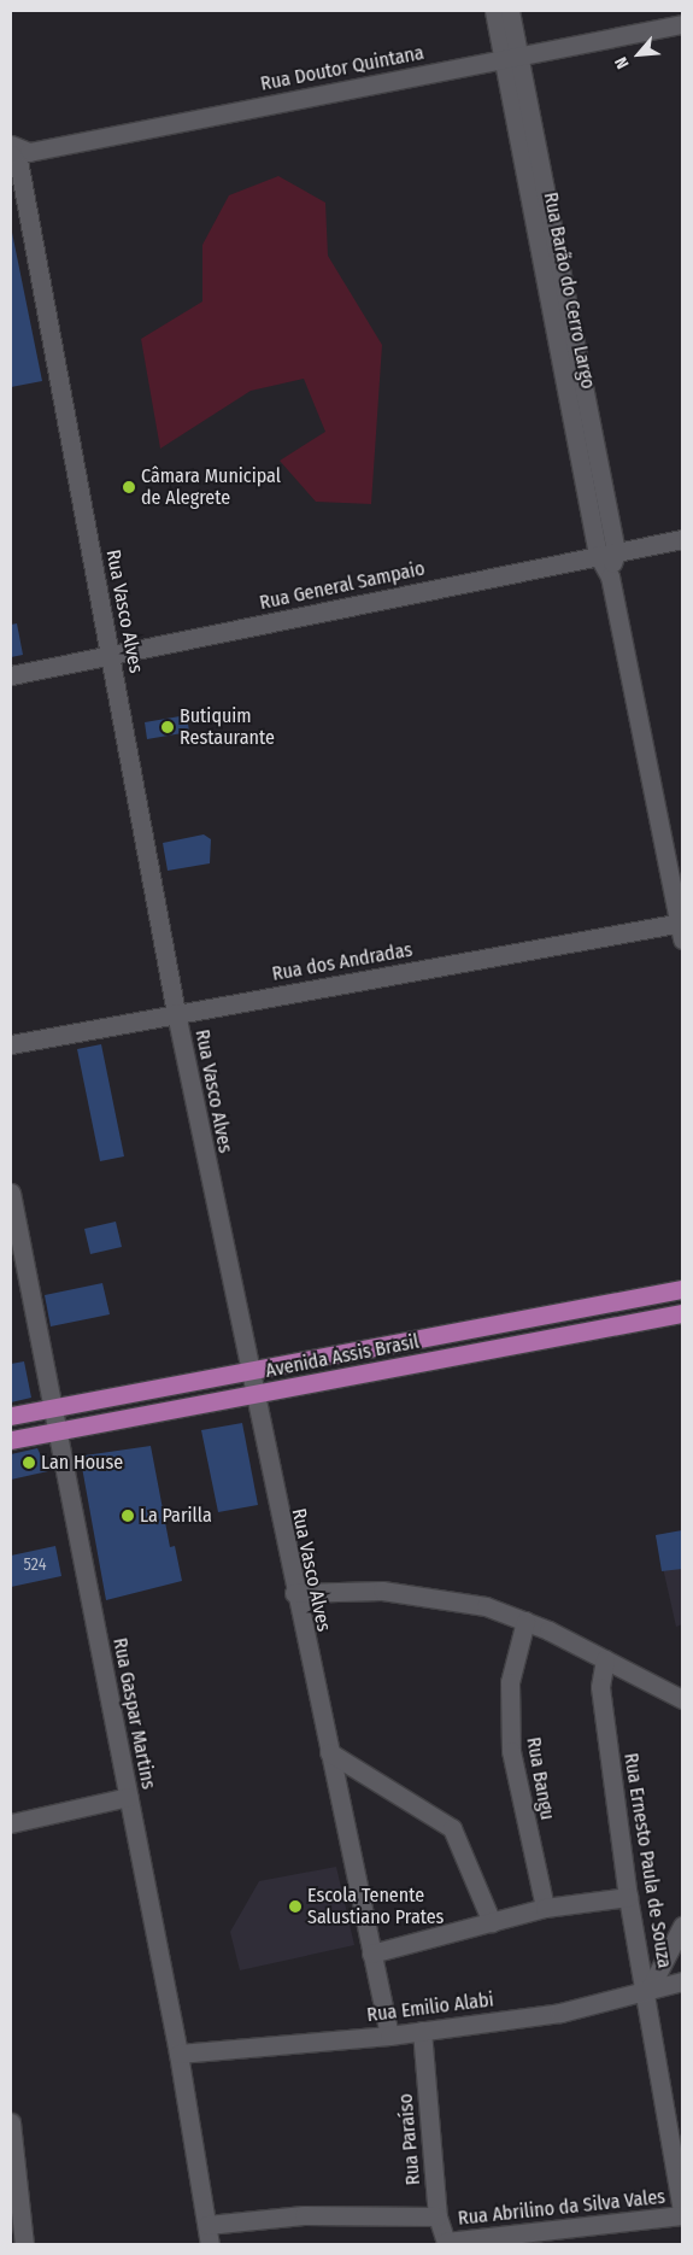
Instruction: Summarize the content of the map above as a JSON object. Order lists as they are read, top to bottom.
{
  "streets": {
    "main road": ["Avenida Assis Brasil"],
    "street": [
      "Rua Doutor Quintana",
      "Rua Barão do Cerro Largo",
      "Rua General Sampaio",
      "Rua Vasco Alves",
      "Rua dos Andradas",
      "Rua Gaspar Martins",
      "Rua Bangu",
      "Rua Ernesto Paula de Souza",
      "Rua Emilio Alabi",
      "Rua Paraíso",
      "Rua Abrilino da Silva Vales"
    ]
  },
  "crossings": [
    ["Rua Doutor Quintana", "Rua Barão do Cerro Largo"],
    ["Rua Barão do Cerro Largo", "Rua General Sampaio"],
    ["Rua Barão do Cerro Largo", "Rua dos Andradas"],
    ["Rua General Sampaio", "Rua Vasco Alves"],
    ["Rua Vasco Alves", "Rua dos Andradas"],
    ["Rua Vasco Alves", "Avenida Assis Brasil"],
    ["Rua Vasco Alves", "Rua Emilio Alabi"],
    ["Avenida Assis Brasil", "Rua Gaspar Martins"],
    ["Rua Gaspar Martins", "Rua Emilio Alabi"],
    ["Rua Ernesto Paula de Souza", "Rua Emilio Alabi"],
    ["Rua Emilio Alabi", "Rua Paraíso"],
    ["Rua Paraíso", "Rua Abrilino da Silva Vales"]
  ],
  "places": [
    "Câmara Municipal de Alegrete",
    "Butiquim Restaurante",
    "Lan House",
    "La Parilla",
    "Escola Tenente Salustiano Prates"
  ],
  "house_numbers": ["524"],
  "north": "bottom left"
}
